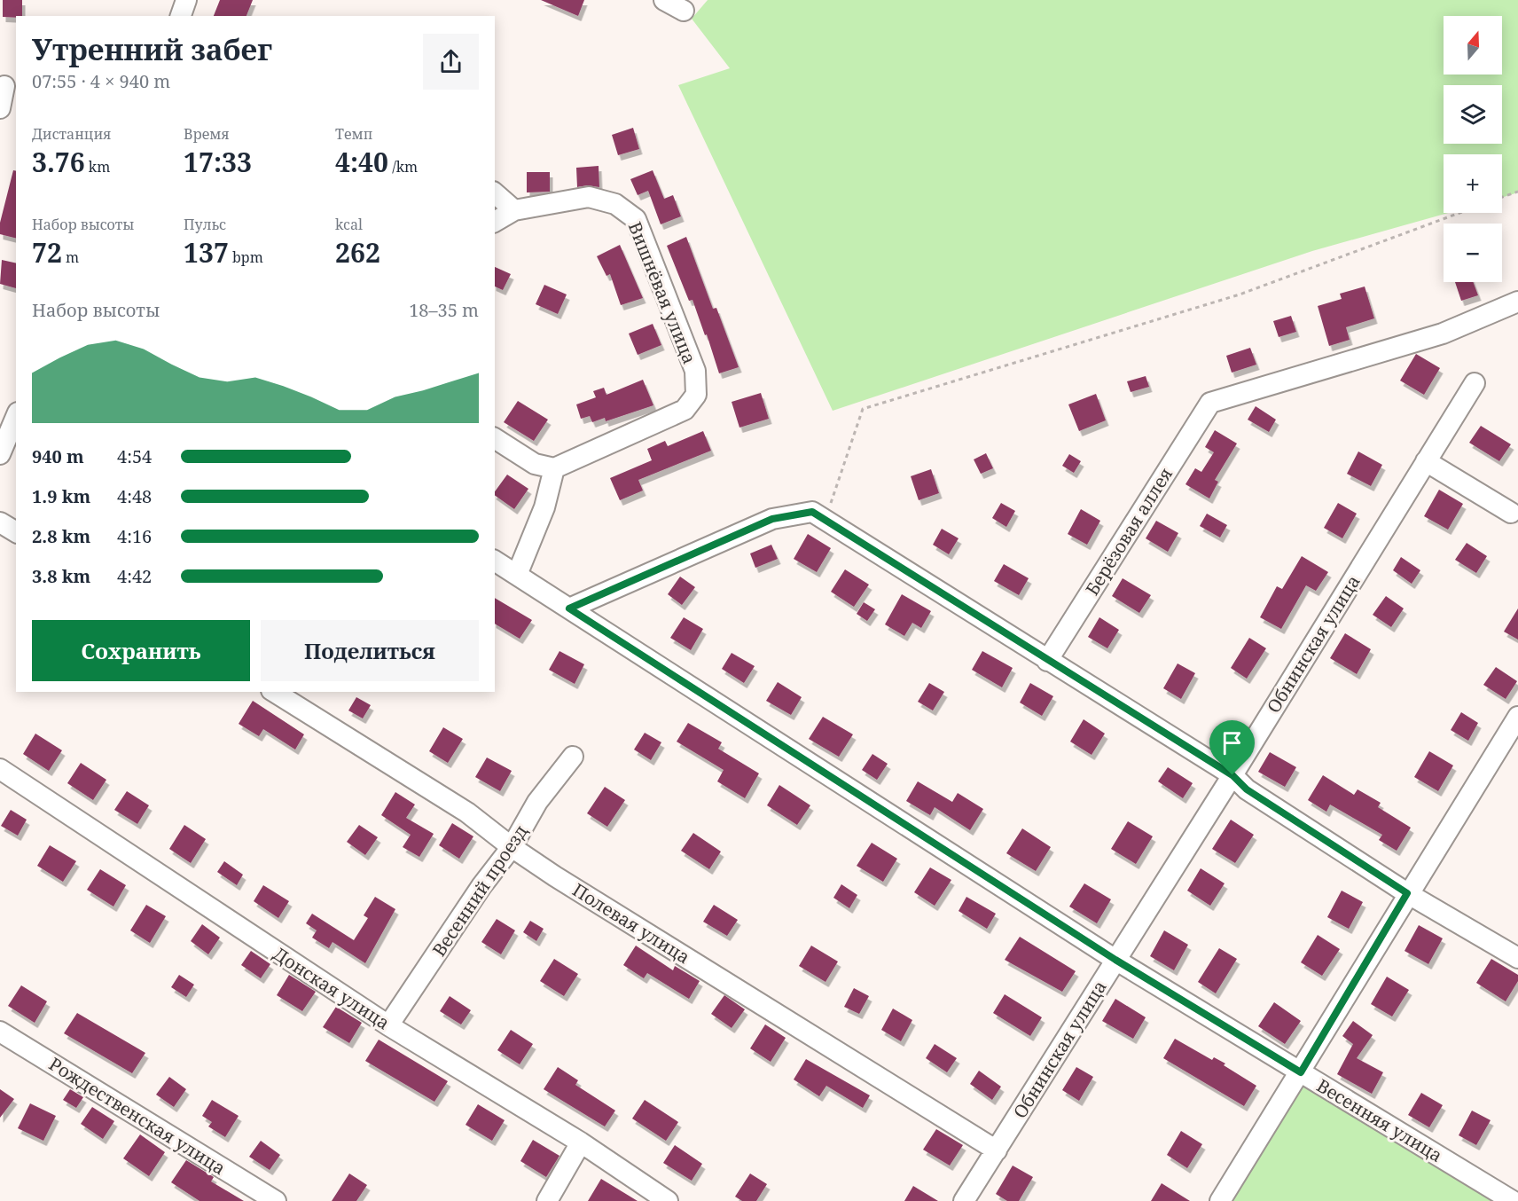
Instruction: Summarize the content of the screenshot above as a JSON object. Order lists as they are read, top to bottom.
{
  "streets": {
    "street": [
      "Вишнёвая улица",
      "Берёзовая аллея",
      "Обнинская улица",
      "Весенний проезд",
      "Полевая улица",
      "Донская улица",
      "Рождественская улица",
      "Весенняя улица"
    ]
  },
  "crossings": [
    ["Обнинская улица", "Полевая улица"],
    ["Обнинская улица", "Весенняя улица"],
    ["Весенний проезд", "Полевая улица"],
    ["Весенний проезд", "Донская улица"]
  ],
  "north": "top",
  "page": {
    "map_buttons": ["+", "−"],
    "heading": ["Утренний забег", "07:55 · 4 × 940 m"],
    "stats": [
      ["Дистанция", "3.76 km"],
      ["Время", "17:33"],
      ["Темп", "4:40 /km"],
      ["Набор высоты", "72 m"],
      ["Пульс", "137 bpm"],
      ["kcal", "262"]
    ],
    "chart": ["Набор высоты", "18–35 m"],
    "list": [
      {
        "name": "940 m",
        "note": "4:54"
      },
      {
        "name": "1.9 km",
        "note": "4:48"
      },
      {
        "name": "2.8 km",
        "note": "4:16"
      },
      {
        "name": "3.8 km",
        "note": "4:42"
      }
    ],
    "buttons": ["Сохранить", "Поделиться"]
  }
}
